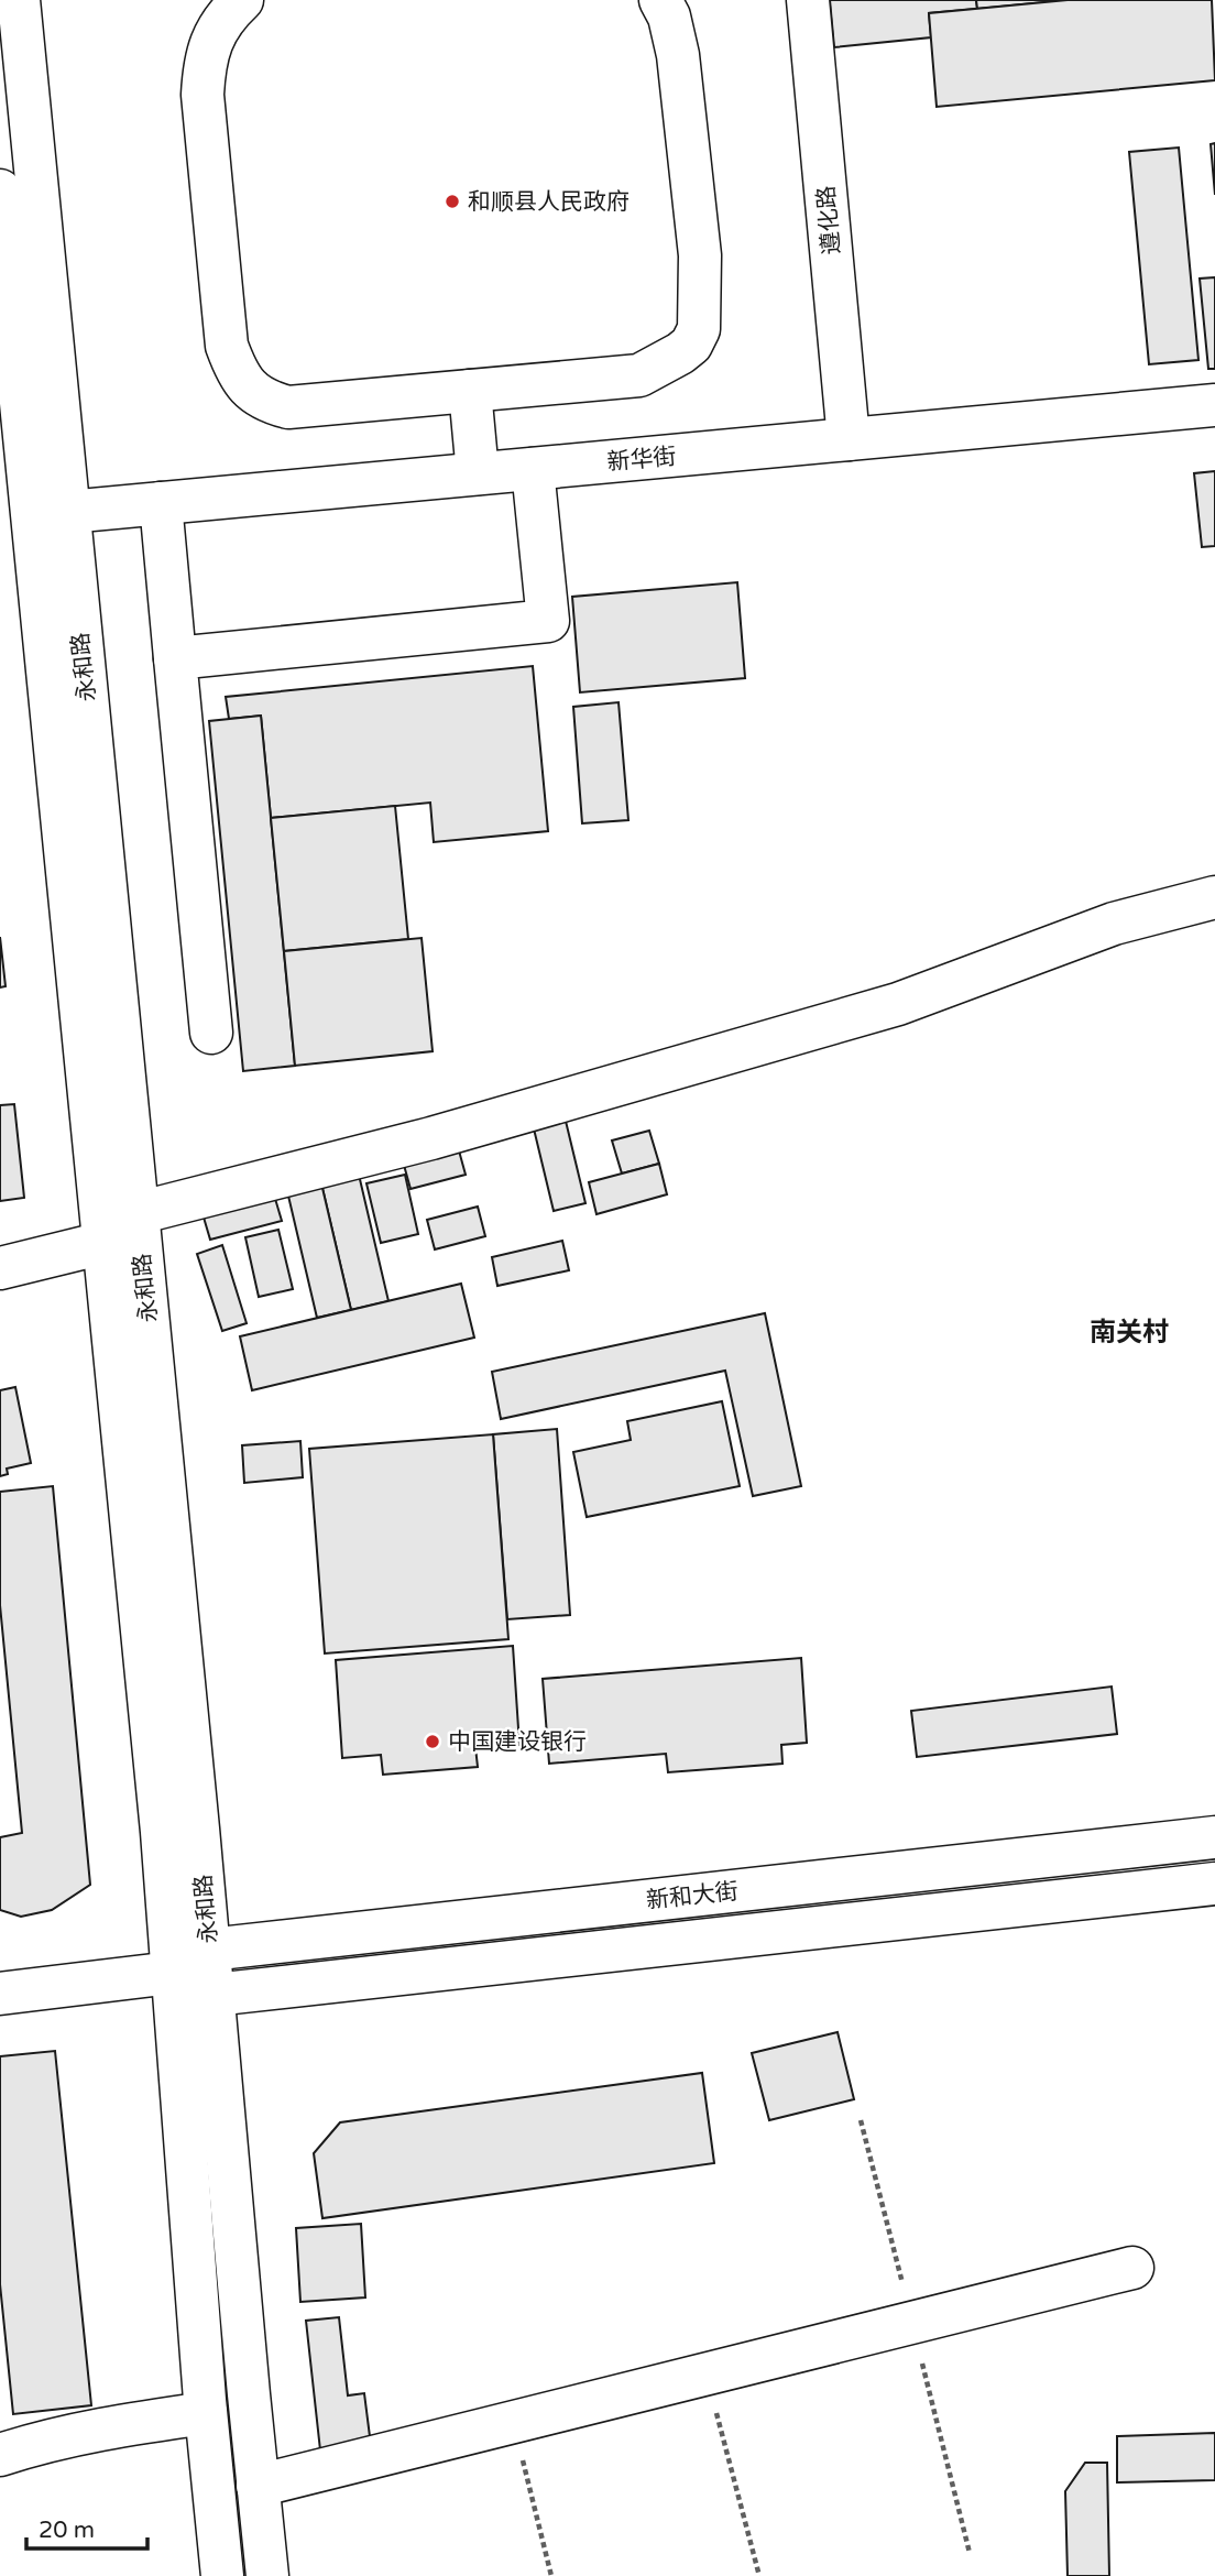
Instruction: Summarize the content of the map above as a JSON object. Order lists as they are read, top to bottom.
{
  "streets": {
    "main road": [
      "遵化路",
      "新华街",
      "永和路",
      "新和大街"
    ]
  },
  "crossings": [
    ["遵化路", "新华街"],
    ["新华街", "永和路"],
    ["永和路", "新和大街"]
  ],
  "districts": ["南关村"],
  "places": ["和顺县人民政府", "中国建设银行"],
  "scale_bar": "20 m"
}
